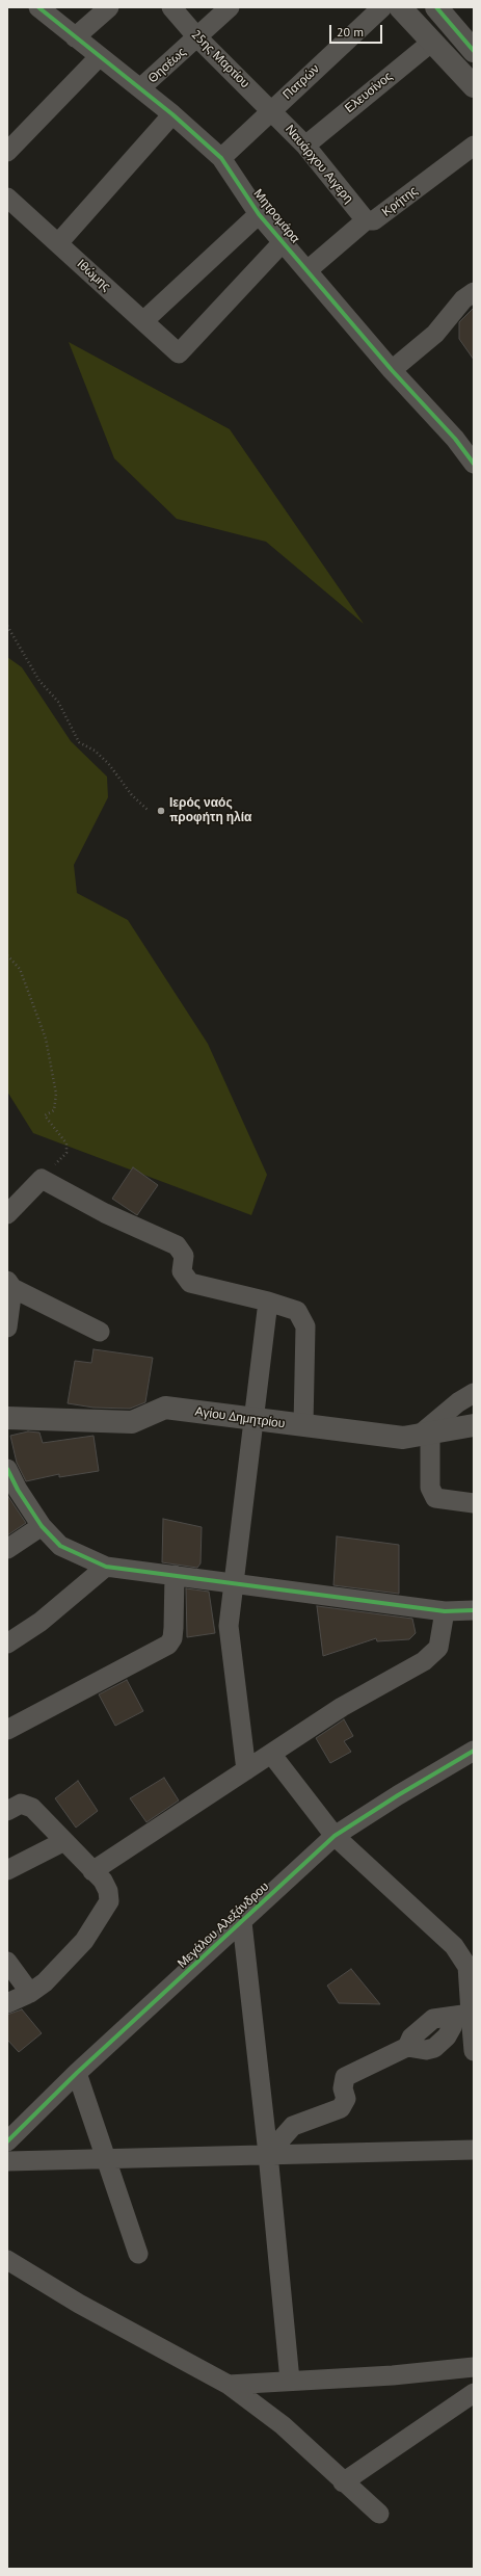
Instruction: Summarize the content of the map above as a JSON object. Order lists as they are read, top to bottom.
{
  "streets": {
    "street": [
      "25ης Μαρτίου",
      "Θησέως",
      "Πατρών",
      "Ελευσίνος",
      "Ναυάρχου Αιγερη",
      "Κρήτης",
      "Μητρομάρα",
      "Ιθώμης",
      "Αγίου Δημητρίου",
      "Μεγάλου Αλεξάνδρου"
    ]
  },
  "crossings": [
    ["25ης Μαρτίου", "Θησέως"],
    ["25ης Μαρτίου", "Πατρών"],
    ["25ης Μαρτίου", "Ναυάρχου Αιγερη"],
    ["Θησέως", "Μητρομάρα"],
    ["Πατρών", "Ναυάρχου Αιγερη"],
    ["Πατρών", "Μητρομάρα"],
    ["Ελευσίνος", "Ναυάρχου Αιγερη"],
    ["Ναυάρχου Αιγερη", "Κρήτης"],
    ["Κρήτης", "Μητρομάρα"],
    ["Μητρομάρα", "Ιθώμης"]
  ],
  "places": ["Ιερός ναός προφήτη ηλία"],
  "scale_bar": "20 m"
}
